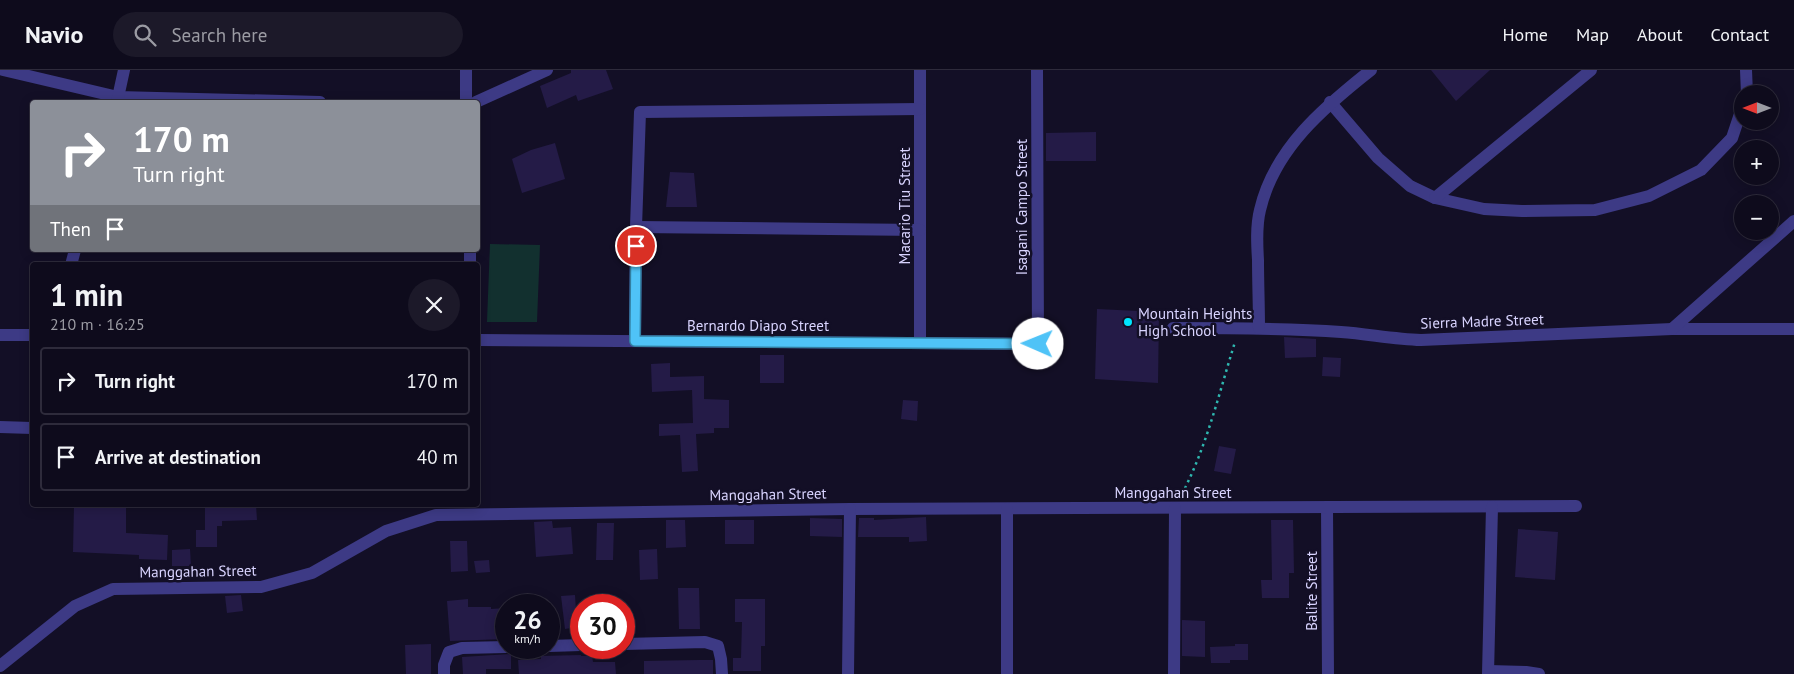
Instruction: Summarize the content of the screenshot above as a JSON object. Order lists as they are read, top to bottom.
{
  "streets": {
    "street": [
      "Macario Tiu Street",
      "Isagani Campo Street",
      "Sierra Madre Street",
      "Bernardo Diapo Street",
      "Manggahan Street",
      "Balite Street"
    ]
  },
  "crossings": [
    ["Macario Tiu Street", "Bernardo Diapo Street"],
    ["Isagani Campo Street", "Bernardo Diapo Street"],
    ["Manggahan Street", "Balite Street"]
  ],
  "places": ["Mountain Heights High School"],
  "north": "left",
  "page": {
    "header": "Navio",
    "search": "Search here",
    "nav": [
      "Home",
      "Map",
      "About",
      "Contact"
    ],
    "map_buttons": ["+", "−"],
    "turn": ["170 m", "Turn right"],
    "then": "Then",
    "heading": ["1 min", "210 m · 16:25"],
    "list": [
      {
        "name": "Turn right",
        "value": "170 m"
      },
      {
        "name": "Arrive at destination",
        "value": "40 m"
      }
    ],
    "speed": "26 km/h",
    "limit": "30"
  }
}
